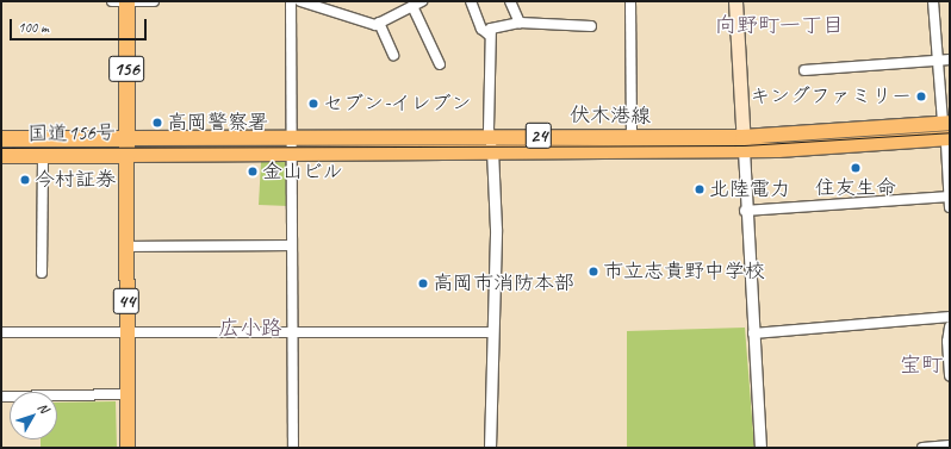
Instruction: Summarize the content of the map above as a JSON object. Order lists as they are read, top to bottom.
{
  "streets": {
    "highway": ["156", "国道156号"],
    "main road": ["伏木港線", "24", "44"]
  },
  "crossings": [
    ["伏木港線", "国道156号"],
    ["伏木港線", "44"],
    ["国道156号", "44"]
  ],
  "districts": ["向野町一丁目", "広小路", "宝町"],
  "places": [
    "キングファミリー",
    "セブン-イレブン",
    "高岡警察署",
    "住友生命",
    "金山ビル",
    "今村証券",
    "北陸電力",
    "市立志貴野中学校",
    "高岡市消防本部"
  ],
  "scale_bar": "100 m",
  "north": "top right"
}
